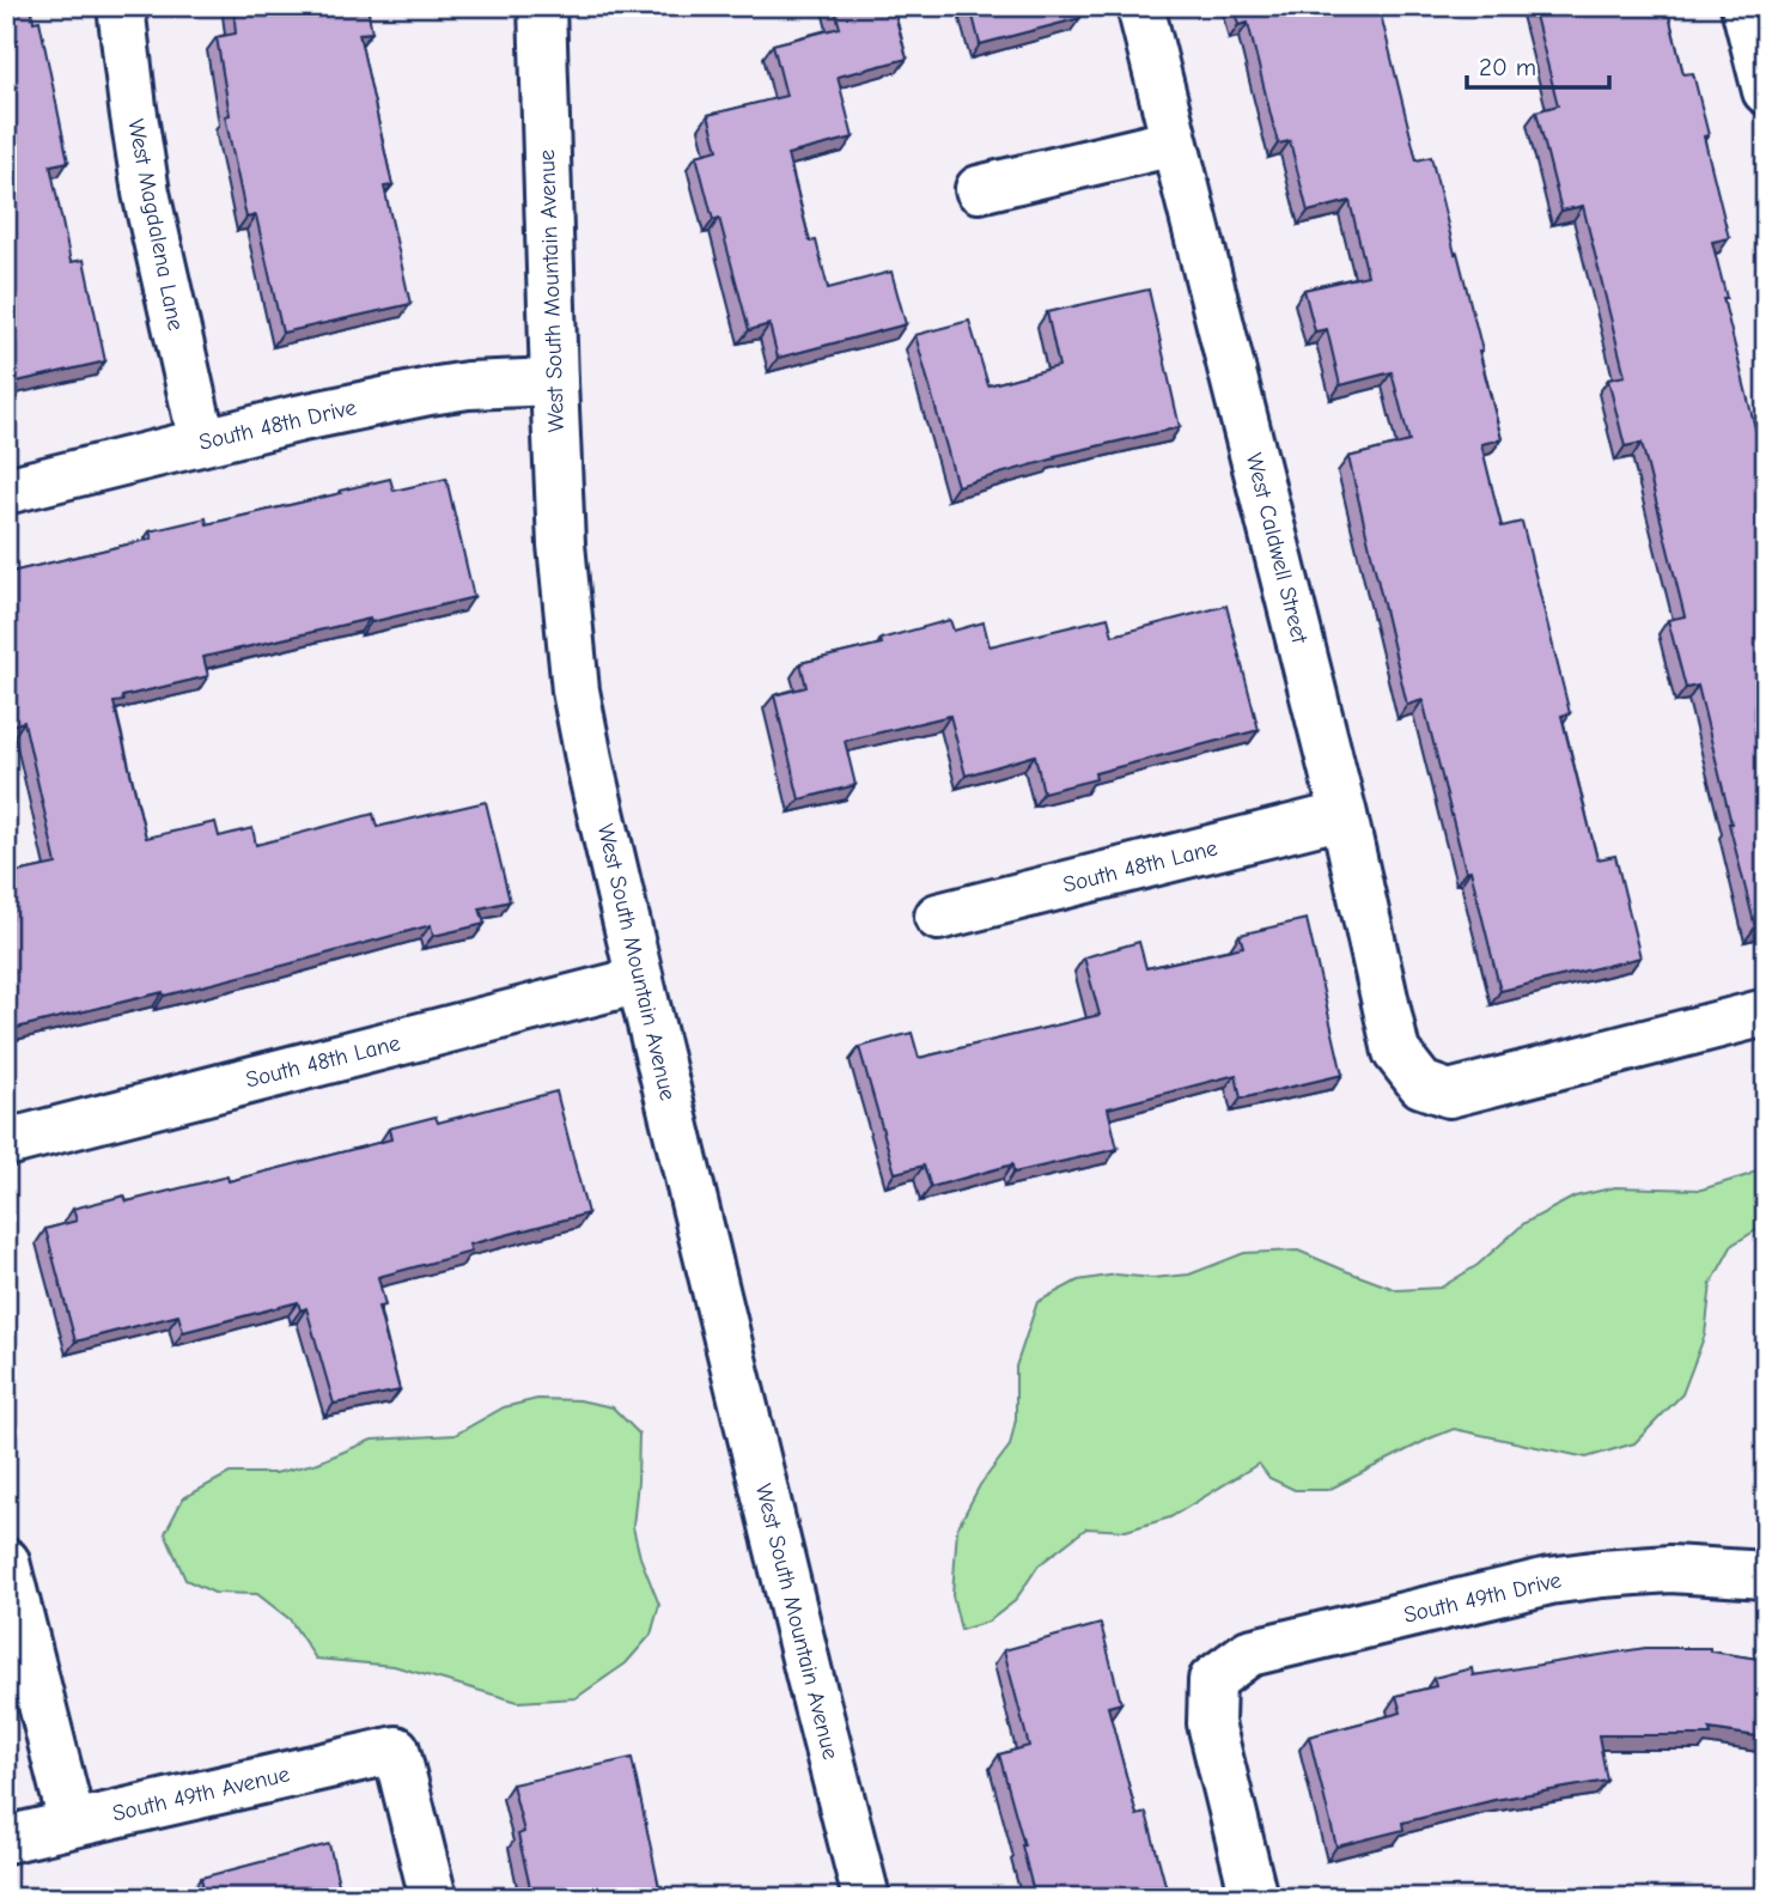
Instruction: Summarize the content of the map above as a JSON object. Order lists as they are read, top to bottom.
{
  "streets": {
    "street": [
      "West Magdalena Lane",
      "West South Mountain Avenue",
      "South 48th Drive",
      "West Caldwell Street",
      "South 48th Lane",
      "South 49th Drive",
      "South 49th Avenue"
    ]
  },
  "crossings": [
    ["West Magdalena Lane", "South 48th Drive"],
    ["West South Mountain Avenue", "South 48th Drive"],
    ["West South Mountain Avenue", "South 48th Lane"],
    ["West Caldwell Street", "South 48th Lane"]
  ],
  "scale_bar": "20 m"
}
